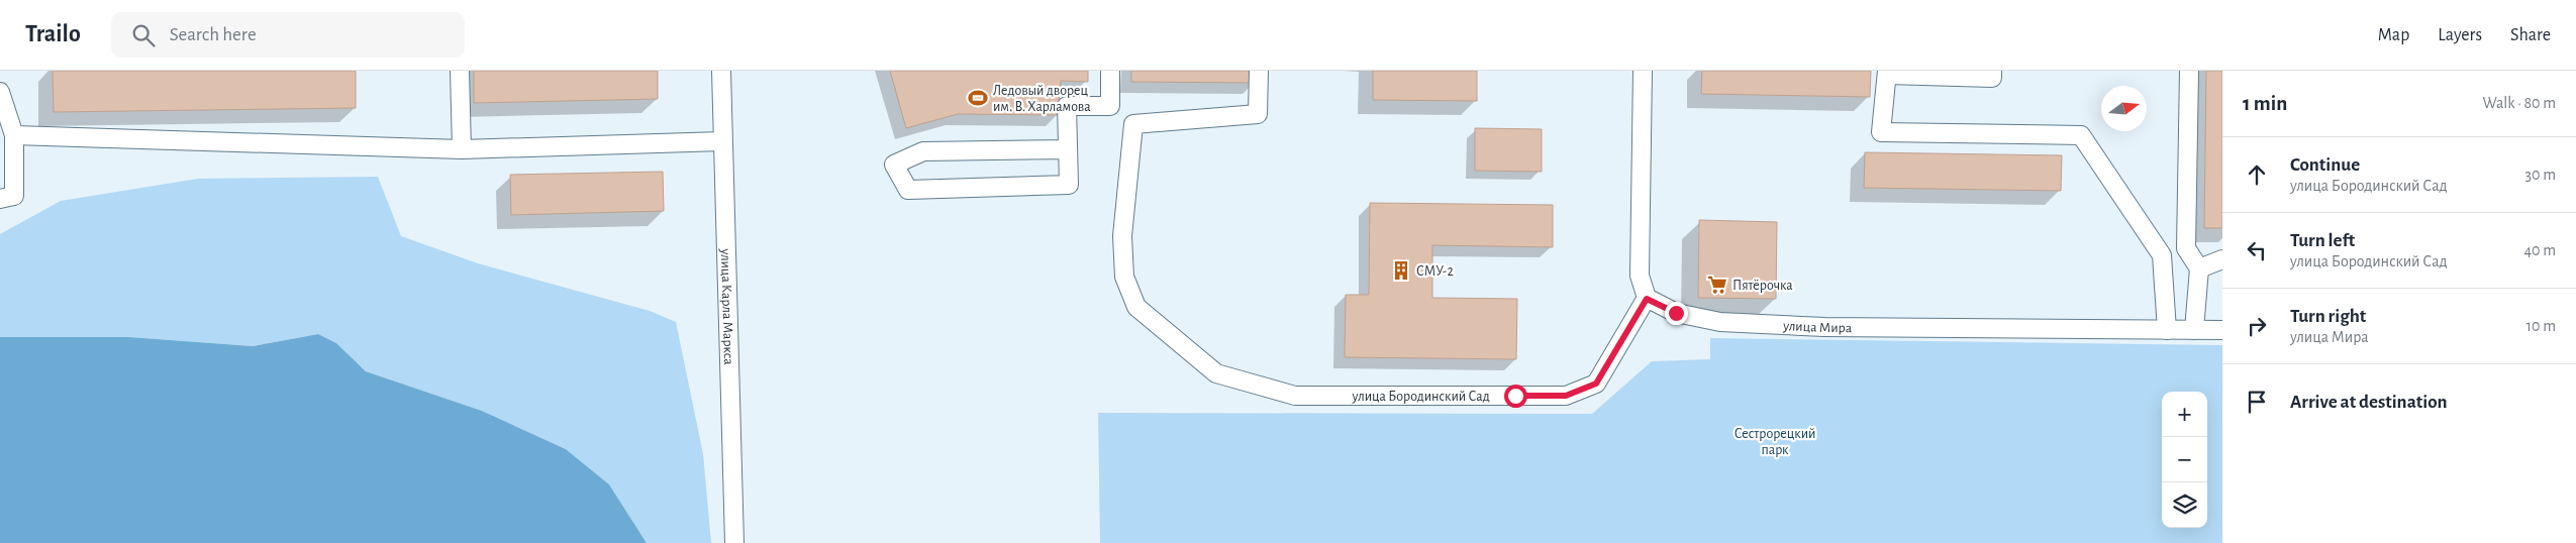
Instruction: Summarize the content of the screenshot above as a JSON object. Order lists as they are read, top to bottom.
{
  "streets": {
    "street": ["улица Карла Маркса", "улица Мира", "улица Бородинский Сад"]
  },
  "crossings": [
    ["улица Мира", "улица Бородинский Сад"]
  ],
  "parks": ["Сестрорецкий парк"],
  "places": {
    "sports": ["Ледовый дворец им. В. Харламова"],
    "building": ["СМУ-2"],
    "supermarket": ["Пятёрочка"]
  },
  "north": "right",
  "page": {
    "header": "Trailo",
    "search": "Search here",
    "nav": ["Map", "Layers", "Share"],
    "heading": ["1 min", "Walk · 80 m"],
    "list": [
      ["Continue", "улица Бородинский Сад", "30 m"],
      ["Turn left", "улица Бородинский Сад", "40 m"],
      ["Turn right", "улица Мира", "10 m"],
      "Arrive at destination"
    ],
    "map_buttons": ["+", "−"]
  }
}
